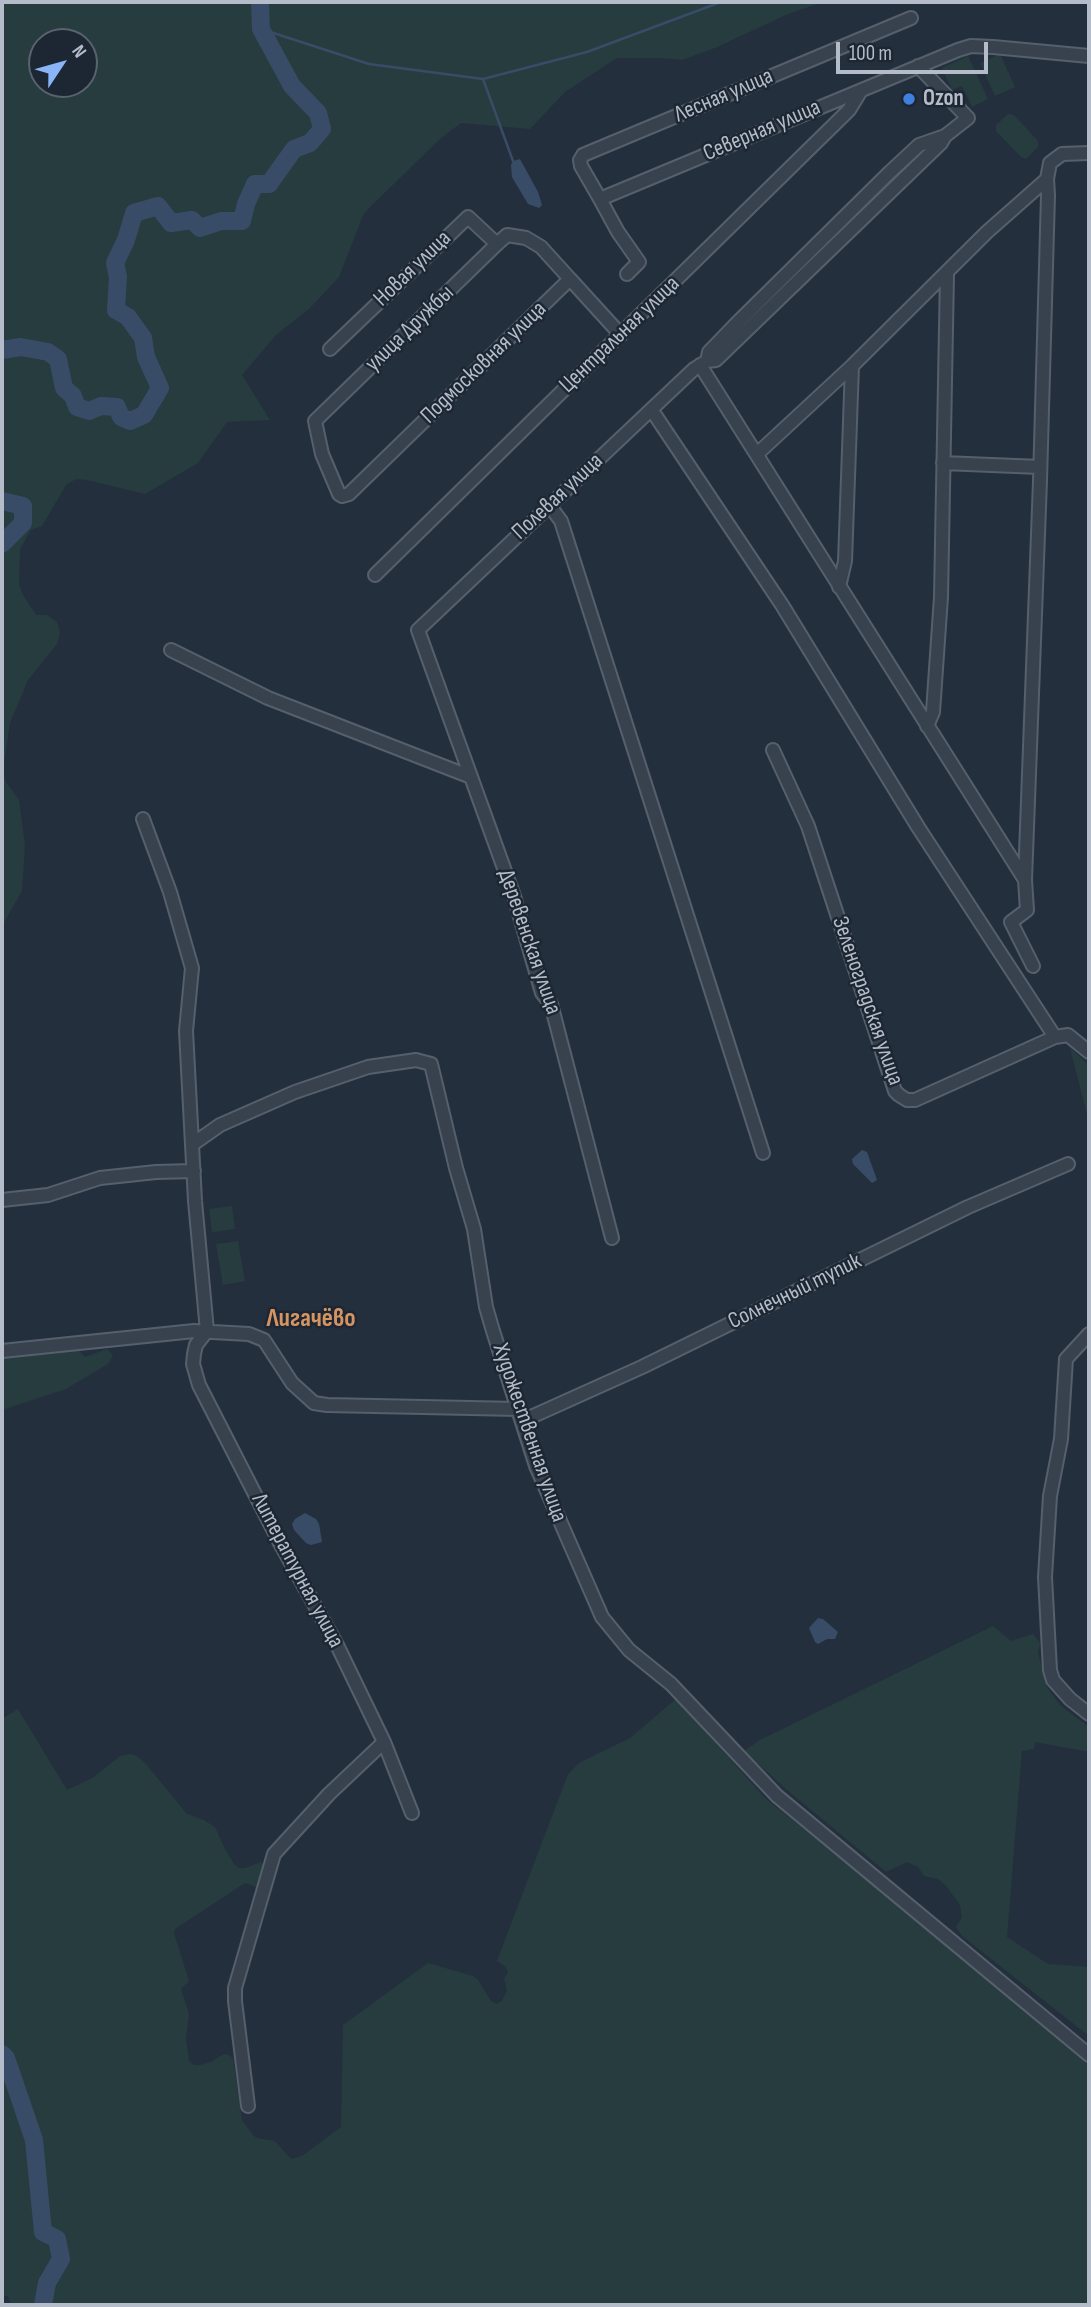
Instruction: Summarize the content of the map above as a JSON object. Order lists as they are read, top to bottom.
{
  "streets": {
    "street": [
      "Лесная улица",
      "Северная улица",
      "Новая улица",
      "улица Дружбы",
      "Центральная улица",
      "Подмосковная улица",
      "Полевая улица",
      "Деревенская улица",
      "Зеленоградская улица",
      "Солнечный тупик",
      "Художественная улица",
      "Литературная улица"
    ]
  },
  "crossings": [
    ["Лесная улица", "Северная улица"],
    ["Северная улица", "Центральная улица"],
    ["Северная улица", "Полевая улица"],
    ["Новая улица", "улица Дружбы"],
    ["улица Дружбы", "Подмосковная улица"],
    ["Полевая улица", "Деревенская улица"],
    ["Солнечный тупик", "Художественная улица"]
  ],
  "districts": ["Лигачёво"],
  "places": ["Ozon"],
  "scale_bar": "100 m",
  "north": "top right"
}
